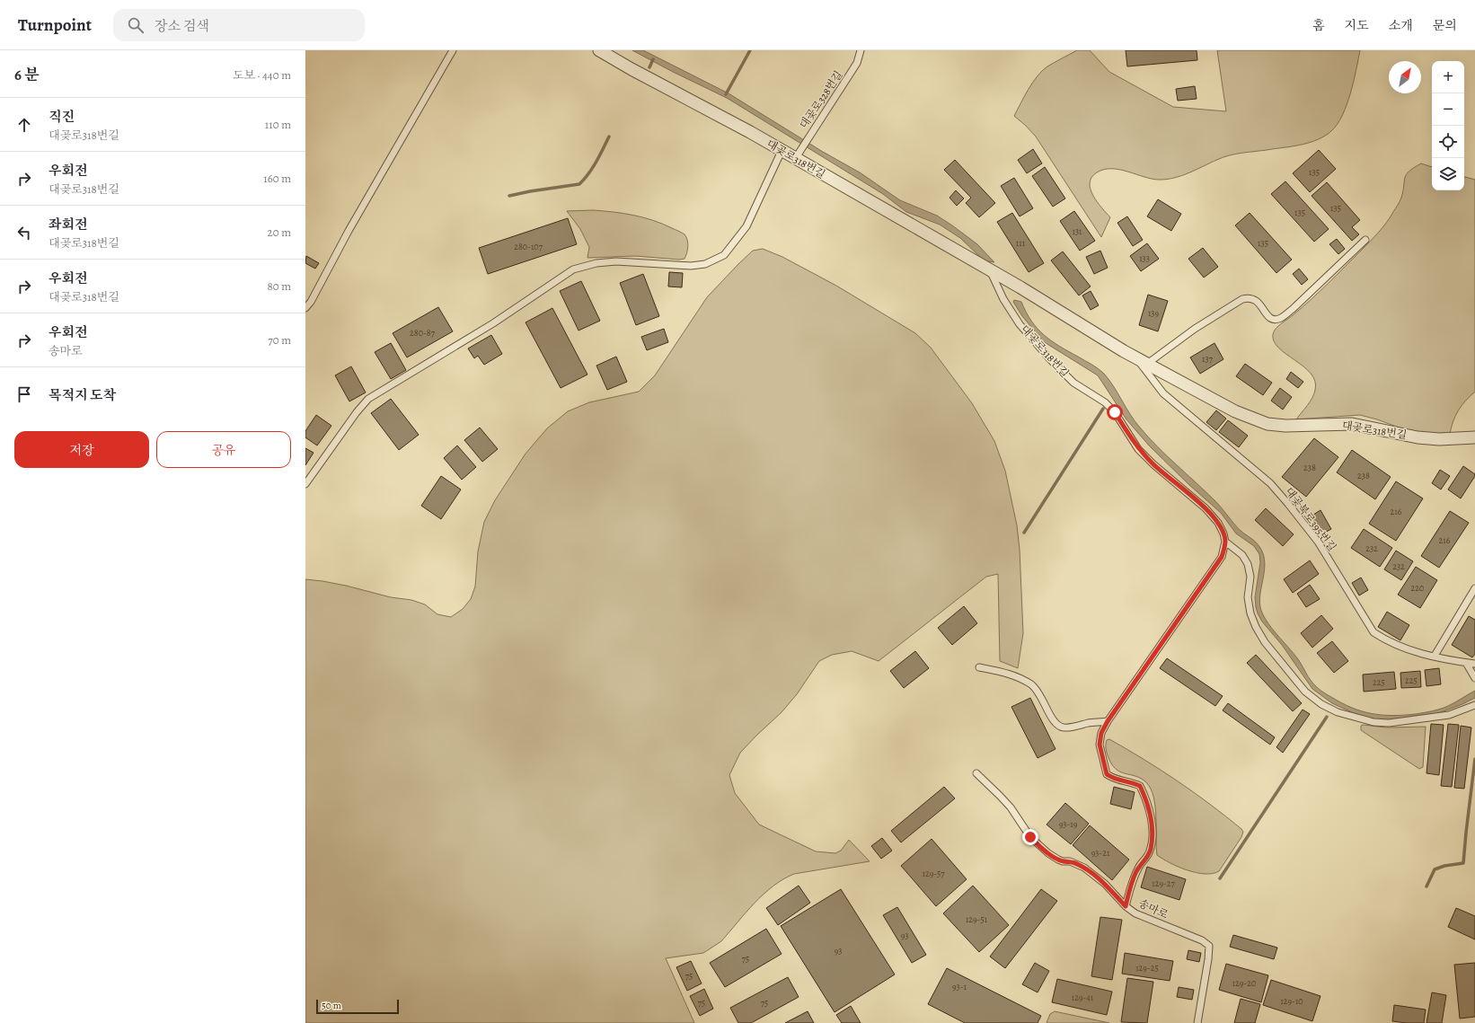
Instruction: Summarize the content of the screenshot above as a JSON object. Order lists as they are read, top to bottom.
{
  "streets": {
    "street": ["대곶로318번길"],
    "lane": ["대곶로328번길", "대곶북로395번길", "송마로"]
  },
  "crossings": [
    ["대곶로328번길", "대곶로318번길"],
    ["대곶로318번길", "대곶북로395번길"]
  ],
  "house_numbers": [
    "135",
    "135",
    "135",
    "131",
    "111",
    "135",
    "280-107",
    "133",
    "139",
    "280-87",
    "137",
    "238",
    "238",
    "216",
    "216",
    "232",
    "232",
    "220",
    "225",
    "225",
    "93-19",
    "93-21",
    "129-57",
    "129-27",
    "129-51",
    "93",
    "93",
    "75",
    "129-25",
    "75",
    "129-20",
    "93-1",
    "129-41",
    "129-10",
    "75",
    "75"
  ],
  "scale_bar": "50 m",
  "north": "top right",
  "page": {
    "header": "Turnpoint",
    "search": "장소 검색",
    "nav": [
      "홈",
      "지도",
      "소개",
      "문의"
    ],
    "heading": ["6 분", "도보 · 440 m"],
    "map_buttons": ["+", "−"],
    "list": [
      ["직진", "대곶로318번길", "110 m"],
      ["우회전", "대곶로318번길", "160 m"],
      ["좌회전", "대곶로318번길", "20 m"],
      ["우회전", "대곶로318번길", "80 m"],
      ["우회전", "송마로", "70 m"],
      "목적지 도착"
    ],
    "buttons": ["저장", "공유"],
    "scale": "50 m"
  }
}
